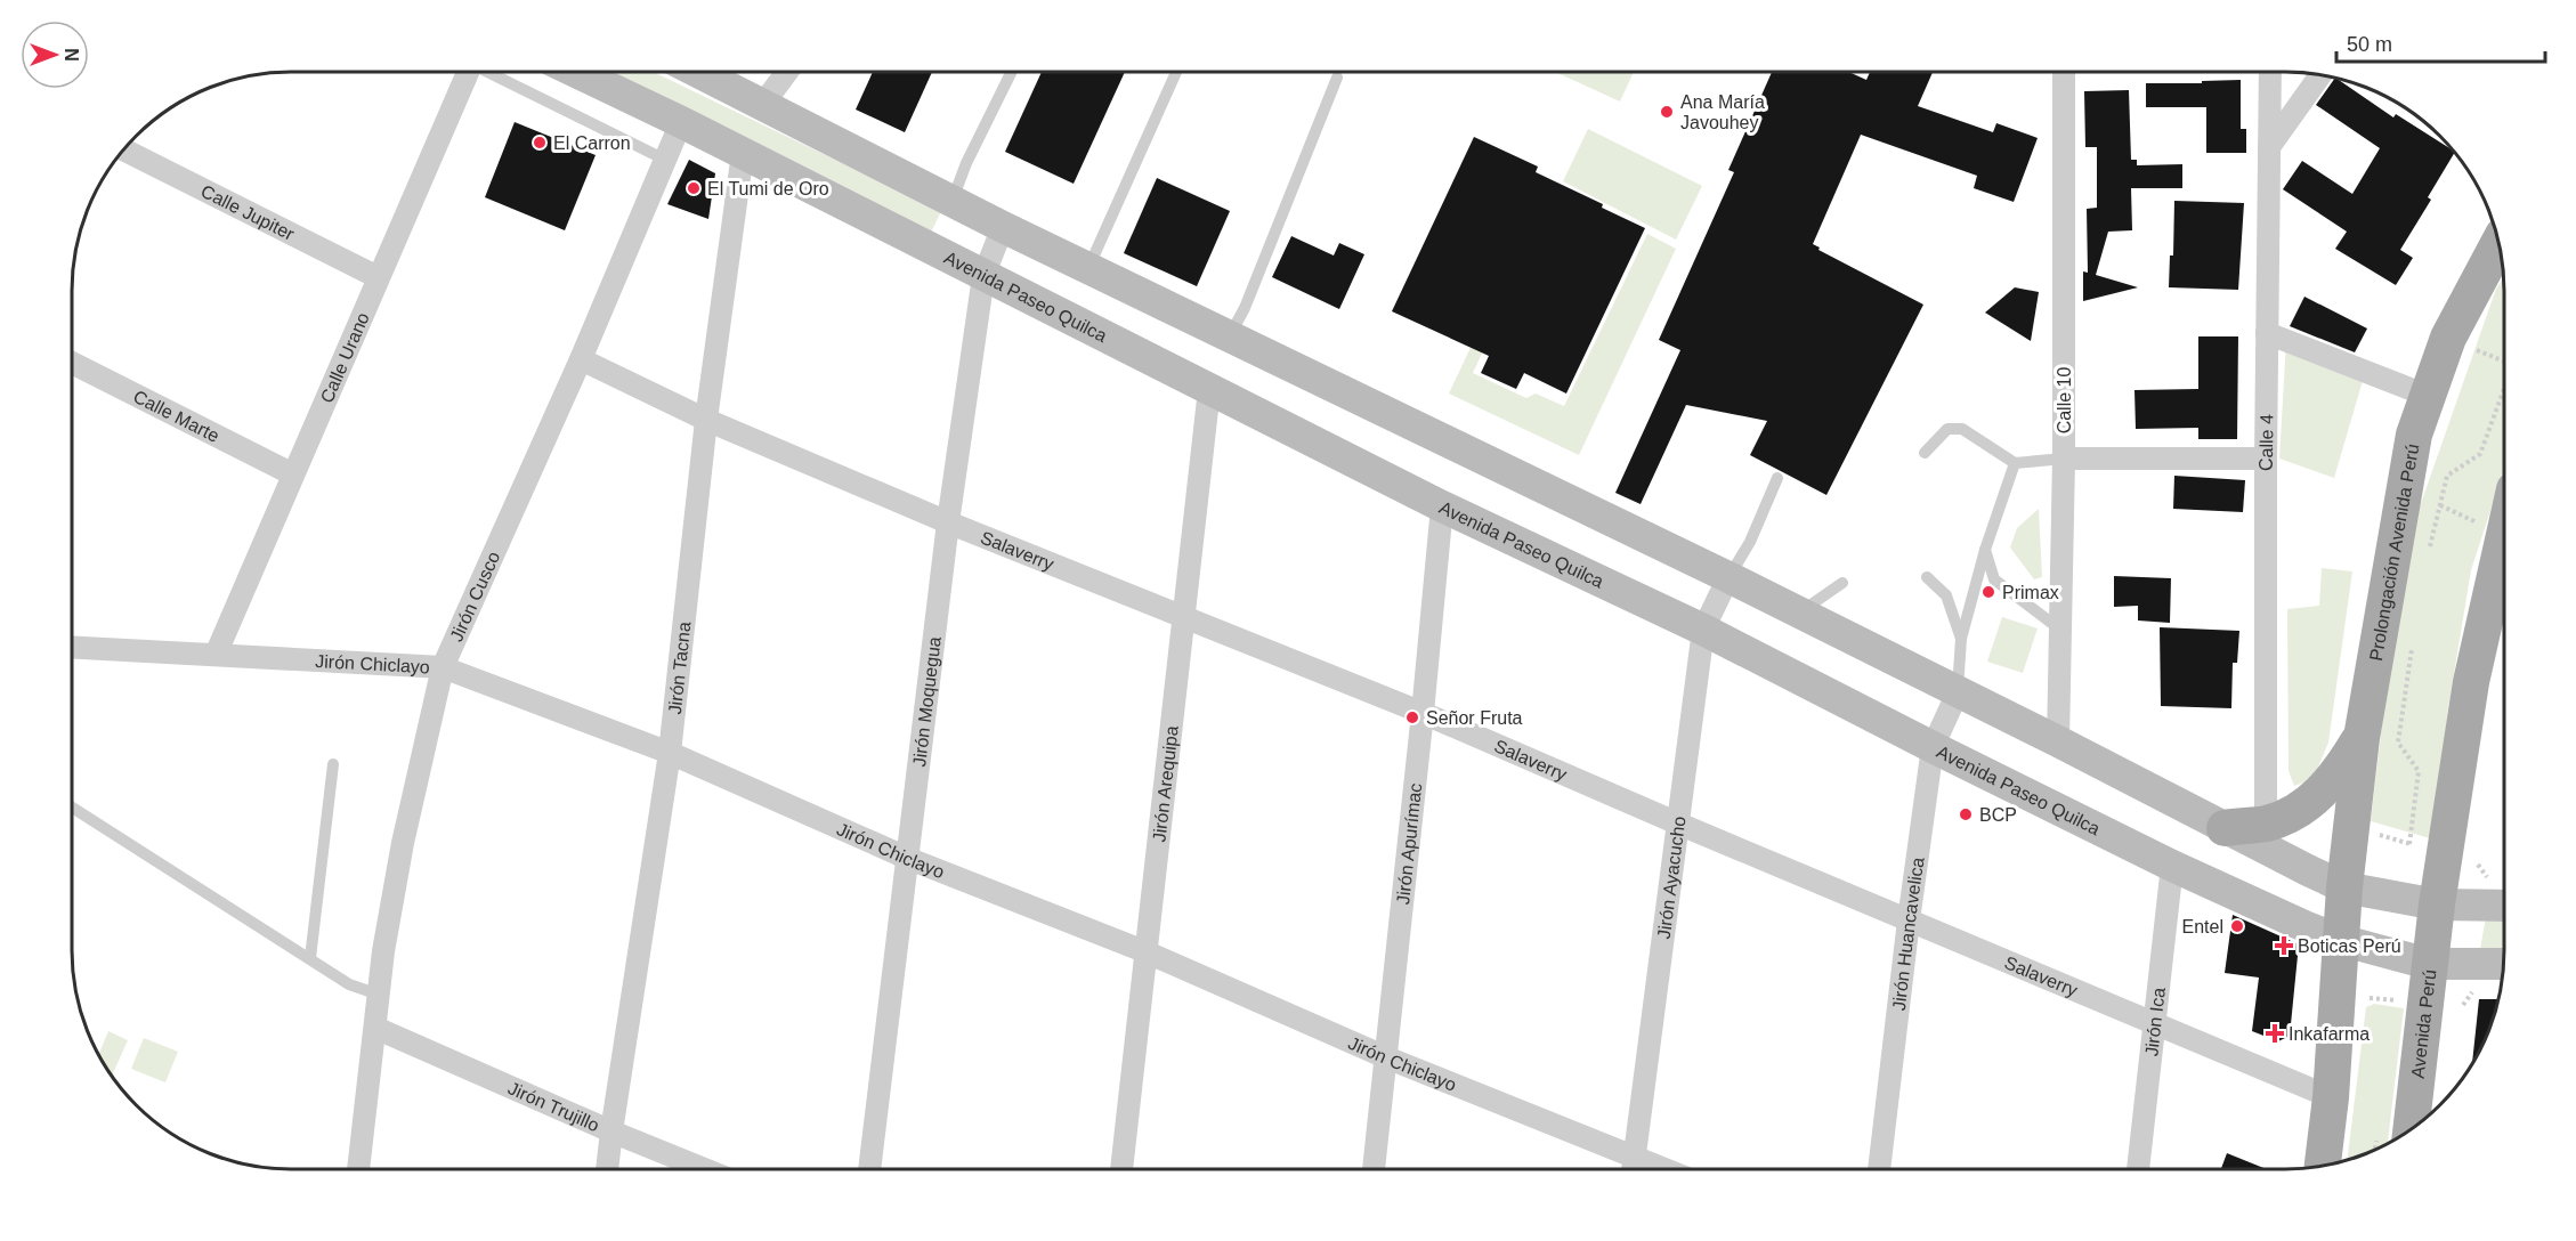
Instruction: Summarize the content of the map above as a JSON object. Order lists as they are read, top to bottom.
{
  "streets": {
    "main road": ["Avenida Paseo Quilca", "Prolongación Avenida Perú", "Avenida Perú"],
    "street": [
      "Calle Jupiter",
      "Calle Urano",
      "Calle 10",
      "Calle Marte",
      "Calle 4",
      "Salaverry",
      "Jirón Cusco",
      "Jirón Chiclayo",
      "Jirón Tacna",
      "Jirón Moquegua",
      "Jirón Arequipa",
      "Jirón Apurímac",
      "Jirón Ayacucho",
      "Jirón Huancavelica",
      "Jirón Ica",
      "Jirón Trujillo"
    ]
  },
  "crossings": [
    ["Calle Jupiter", "Calle Urano"],
    ["Avenida Paseo Quilca", "Jirón Cusco"],
    ["Avenida Paseo Quilca", "Jirón Tacna"],
    ["Avenida Paseo Quilca", "Jirón Moquegua"],
    ["Avenida Paseo Quilca", "Jirón Arequipa"],
    ["Avenida Paseo Quilca", "Jirón Apurímac"],
    ["Avenida Paseo Quilca", "Jirón Ayacucho"],
    ["Avenida Paseo Quilca", "Jirón Huancavelica"],
    ["Avenida Paseo Quilca", "Jirón Ica"],
    ["Avenida Paseo Quilca", "Avenida Perú"],
    ["Calle Urano", "Calle Marte"],
    ["Calle Urano", "Jirón Chiclayo"],
    ["Salaverry", "Jirón Cusco"],
    ["Salaverry", "Jirón Tacna"],
    ["Salaverry", "Jirón Moquegua"],
    ["Salaverry", "Jirón Arequipa"],
    ["Salaverry", "Jirón Apurímac"],
    ["Salaverry", "Jirón Ayacucho"],
    ["Salaverry", "Jirón Huancavelica"],
    ["Salaverry", "Jirón Ica"],
    ["Jirón Cusco", "Jirón Chiclayo"],
    ["Jirón Cusco", "Jirón Trujillo"],
    ["Jirón Chiclayo", "Jirón Tacna"],
    ["Jirón Chiclayo", "Jirón Moquegua"],
    ["Jirón Chiclayo", "Jirón Arequipa"],
    ["Jirón Chiclayo", "Jirón Apurímac"],
    ["Jirón Chiclayo", "Jirón Ayacucho"],
    ["Jirón Tacna", "Jirón Trujillo"]
  ],
  "places": {
    "other": [
      "Ana María Javouhey",
      "El Carron",
      "El Tumi de Oro",
      "Primax",
      "Señor Fruta",
      "BCP",
      "Entel"
    ],
    "health": ["Boticas Perú", "Inkafarma"]
  },
  "scale_bar": "50 m",
  "north": "right"
}
